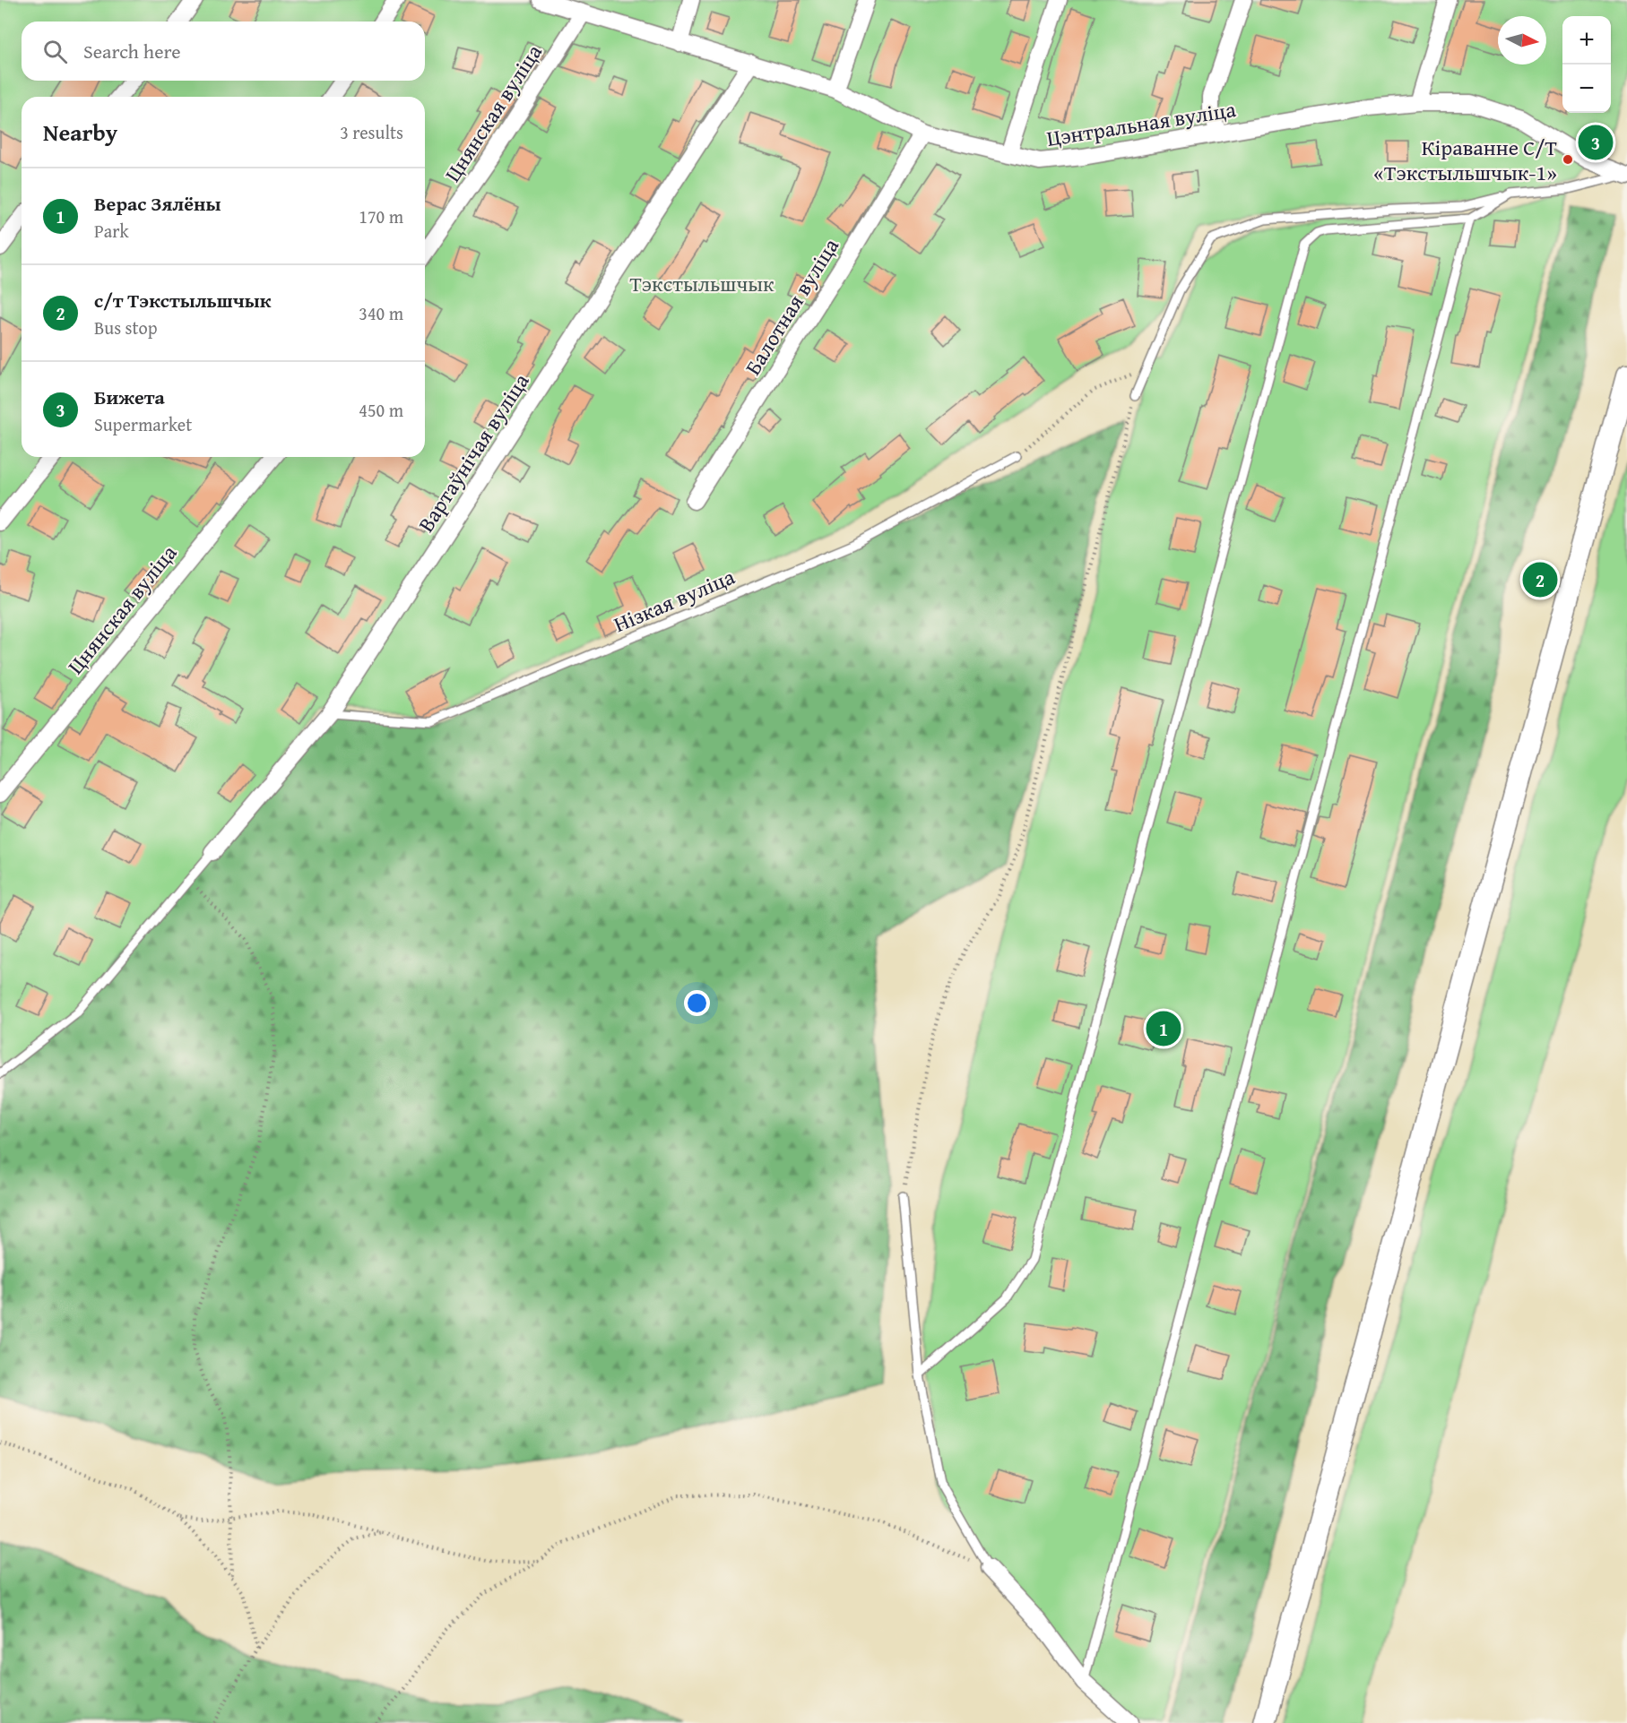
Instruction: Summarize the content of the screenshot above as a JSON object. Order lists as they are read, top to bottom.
{
  "streets": {
    "street": [
      "Цнянская вуліца",
      "Цэнтральная вуліца",
      "Балотная вуліца",
      "Вартаўнічая вуліца"
    ],
    "lane": ["Нізкая вуліца"]
  },
  "crossings": [
    ["Цнянская вуліца", "Цэнтральная вуліца"],
    ["Цэнтральная вуліца", "Балотная вуліца"],
    ["Цэнтральная вуліца", "Вартаўнічая вуліца"],
    ["Вартаўнічая вуліца", "Нізкая вуліца"]
  ],
  "parks": ["Тэкстыльшчык"],
  "places": ["Кіраванне С/Т «Тэкстыльшчык-1»"],
  "north": "right",
  "page": {
    "map_buttons": ["+", "−"],
    "search": "Search here",
    "heading": ["Nearby", "3 results"],
    "pins": ["3", "2", "1"],
    "list": [
      {
        "mark": "1",
        "name": "Верас Зялёны",
        "note": "Park",
        "value": "170 m"
      },
      {
        "mark": "2",
        "name": "с/т Тэкстыльшчык",
        "note": "Bus stop",
        "value": "340 m"
      },
      {
        "mark": "3",
        "name": "Бижета",
        "note": "Supermarket",
        "value": "450 m"
      }
    ]
  }
}
